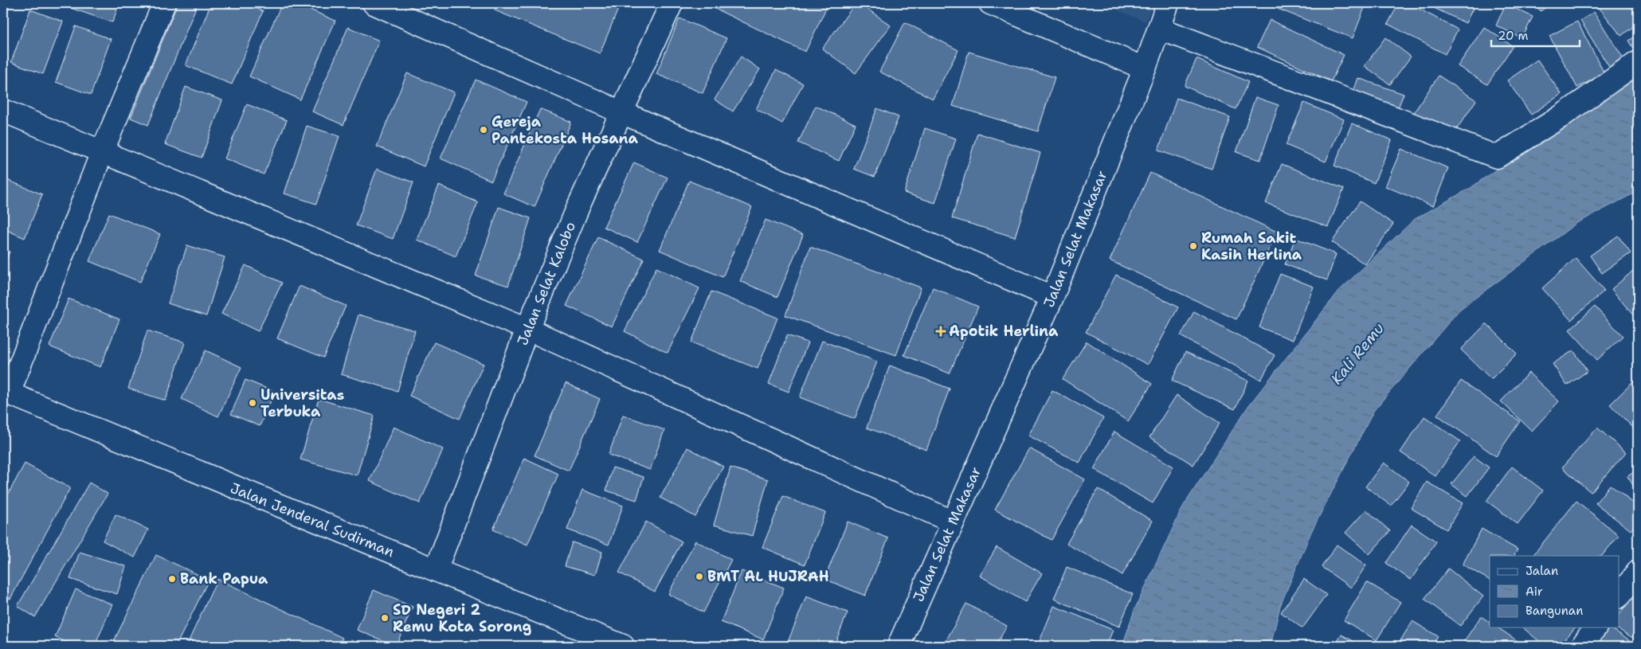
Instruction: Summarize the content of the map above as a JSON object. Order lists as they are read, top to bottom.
{
  "streets": {
    "street": ["Jalan Selat Makasar", "Jalan Selat Kalobo", "Jalan Jenderal Sudirman"]
  },
  "crossings": [
    ["Jalan Selat Kalobo", "Jalan Jenderal Sudirman"]
  ],
  "water": ["Kali Remu"],
  "places": {
    "other": [
      "Gereja Pantekosta Hosana",
      "Rumah Sakit Kasih Herlina",
      "Universitas Terbuka",
      "BMT AL HUJRAH",
      "Bank Papua",
      "SD Negeri 2 Remu Kota Sorong"
    ],
    "health": ["Apotik Herlina"]
  },
  "legend": ["Jalan", "Air", "Bangunan"],
  "scale_bar": "20 m"
}
